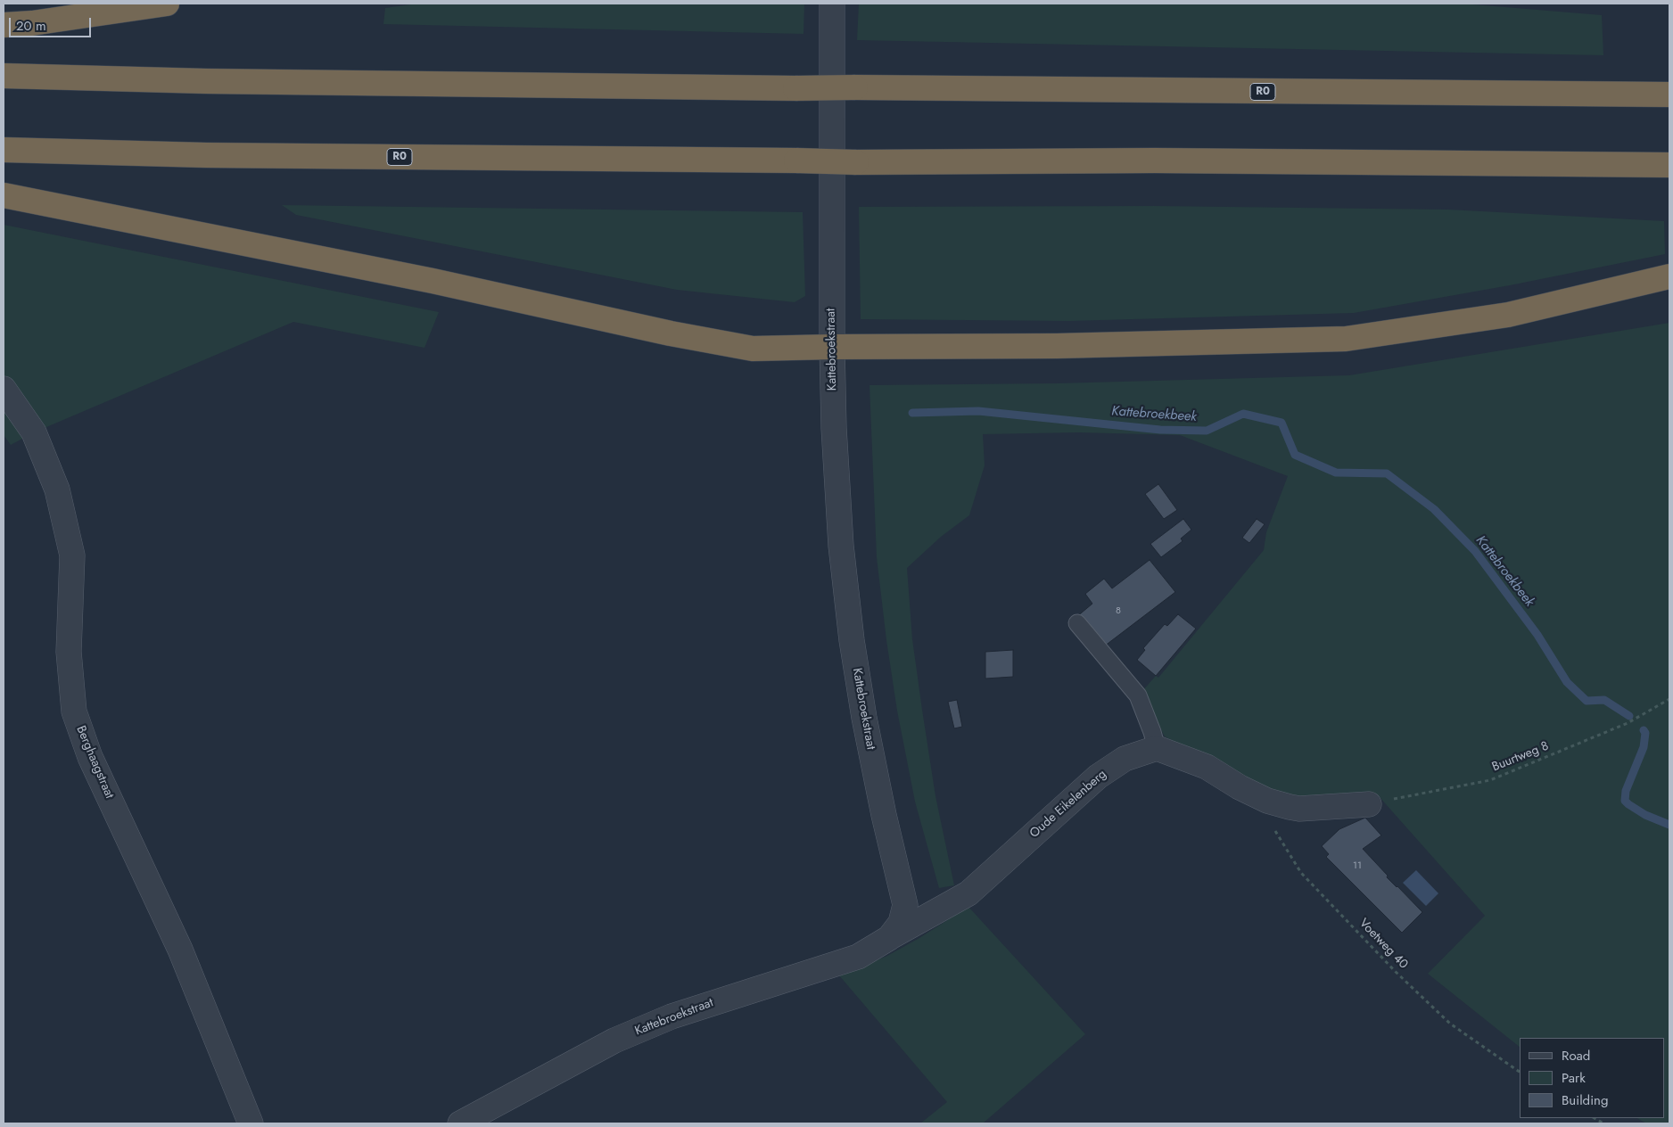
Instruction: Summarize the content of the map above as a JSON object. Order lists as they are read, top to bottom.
{
  "streets": {
    "highway": ["R0"],
    "street": ["Kattebroekstraat", "Berghaagstraat", "Oude Eikelenberg"],
    "path": ["Buurtweg 8", "Voetweg 40"]
  },
  "crossings": [
    ["Kattebroekstraat", "Oude Eikelenberg"]
  ],
  "water": ["Kattebroekbeek"],
  "house_numbers": ["8", "11"],
  "legend": ["Road", "Park", "Building"],
  "scale_bar": "20 m"
}
